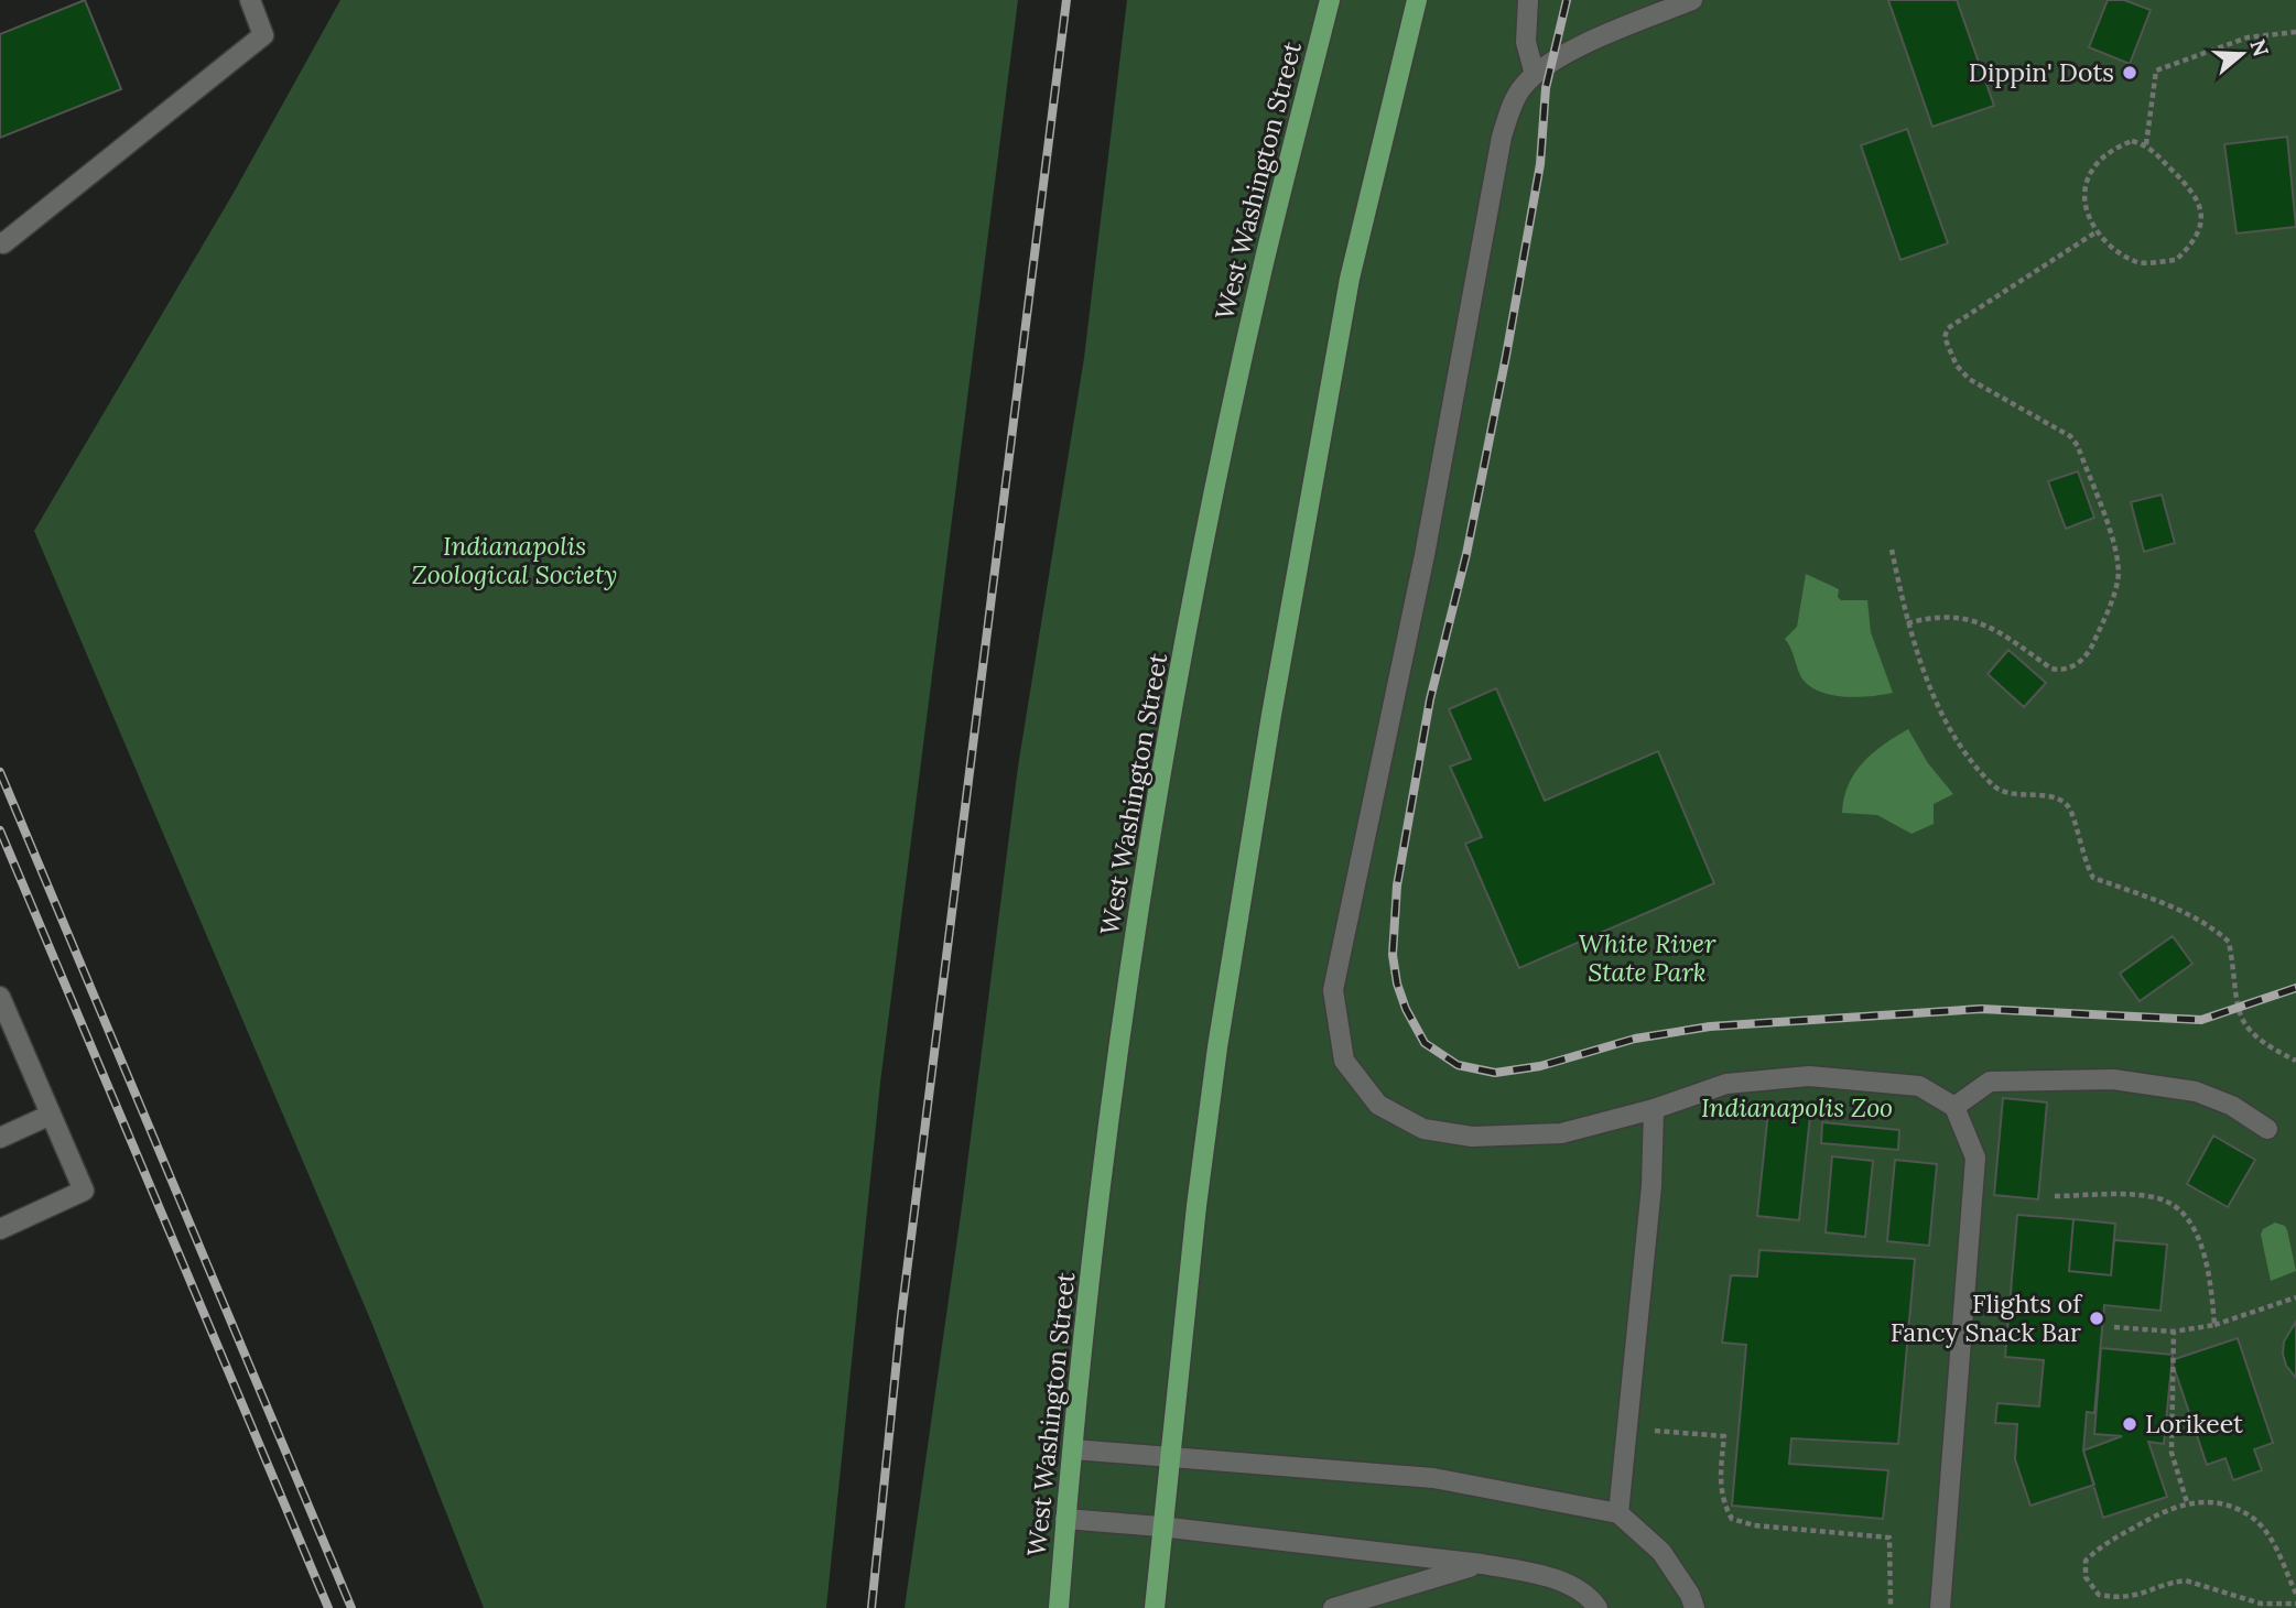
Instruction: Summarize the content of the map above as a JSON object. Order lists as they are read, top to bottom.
{
  "streets": {
    "main road": ["West Washington Street"]
  },
  "parks": ["Indianapolis Zoological Society", "White River State Park", "Indianapolis Zoo"],
  "places": ["Dippin' Dots", "Flights of Fancy Snack Bar", "Lorikeet"],
  "north": "right"
}
